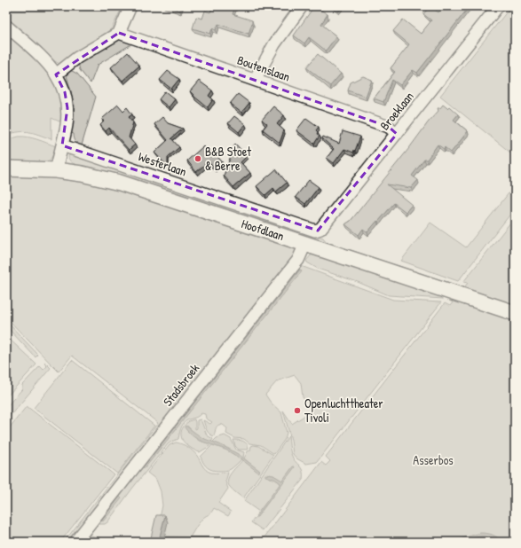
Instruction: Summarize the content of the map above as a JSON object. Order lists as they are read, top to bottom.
{
  "streets": {
    "street": [
      "Boutenslaan",
      "Broeklaan",
      "Westerlaan",
      "Hoofdlaan",
      "Stadsbroek"
    ]
  },
  "crossings": [
    ["Boutenslaan", "Broeklaan"],
    ["Broeklaan", "Westerlaan"],
    ["Hoofdlaan", "Stadsbroek"]
  ],
  "parks": ["Asserbos"],
  "places": ["B&B Stoet & Berre", "Openluchttheater Tivoli"]
}
